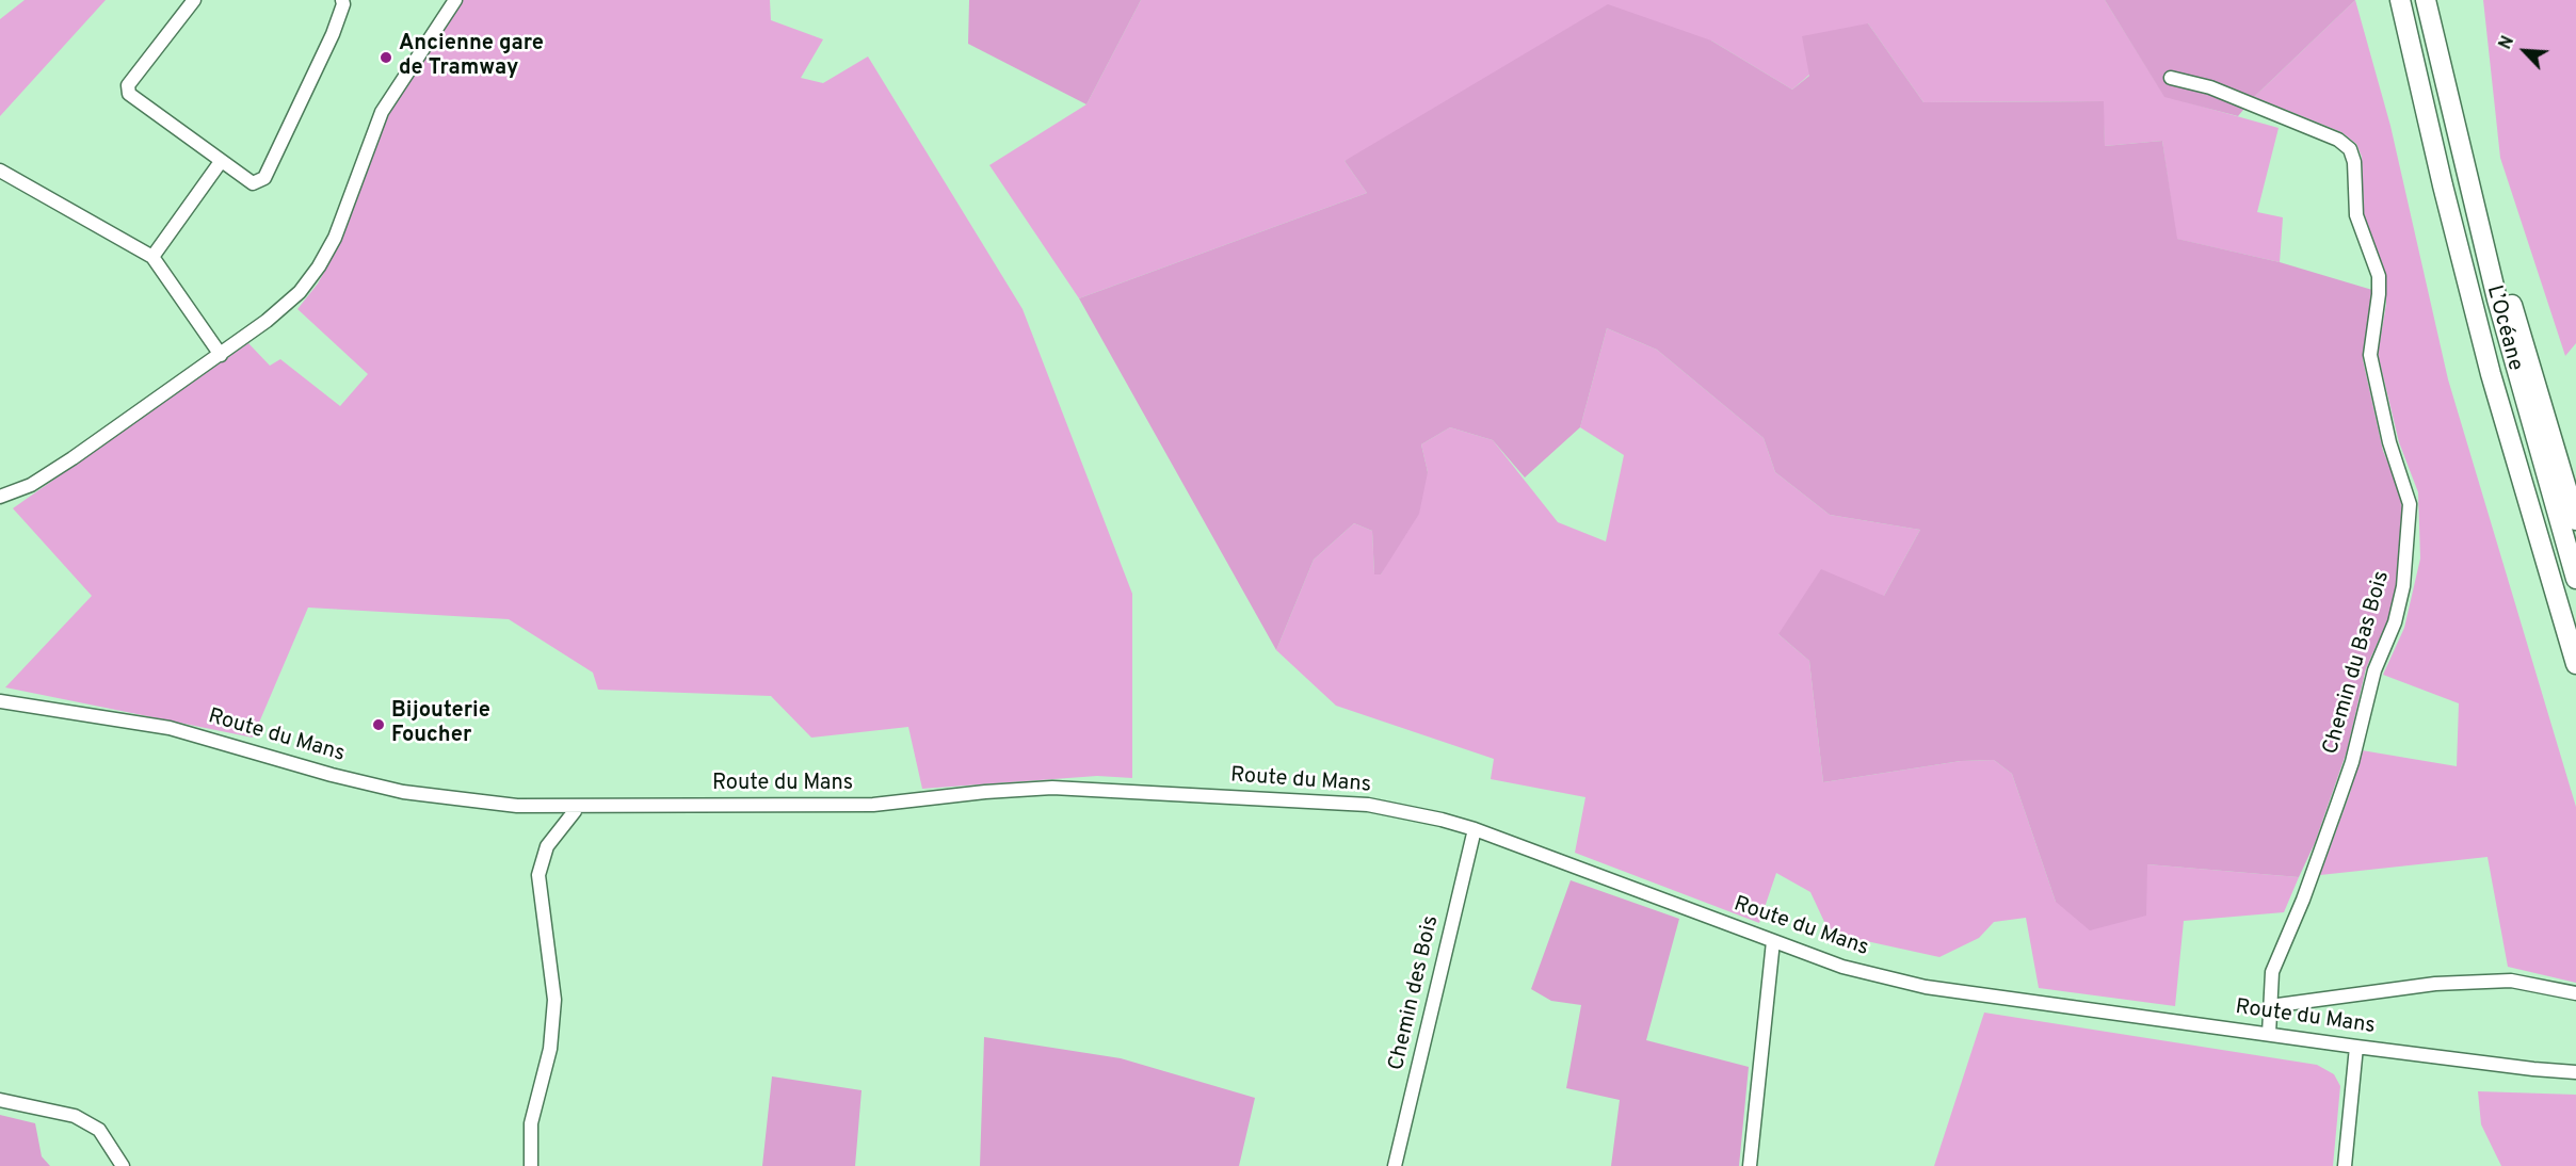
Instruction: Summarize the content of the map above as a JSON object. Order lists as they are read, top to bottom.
{
  "streets": {
    "highway": ["L’Océane"],
    "street": ["Chemin du Bas Bois", "Route du Mans", "Chemin des Bois"]
  },
  "crossings": [
    ["Chemin du Bas Bois", "Route du Mans"],
    ["Route du Mans", "Chemin des Bois"]
  ],
  "places": ["Ancienne gare de Tramway", "Bijouterie Foucher"],
  "north": "top left"
}
